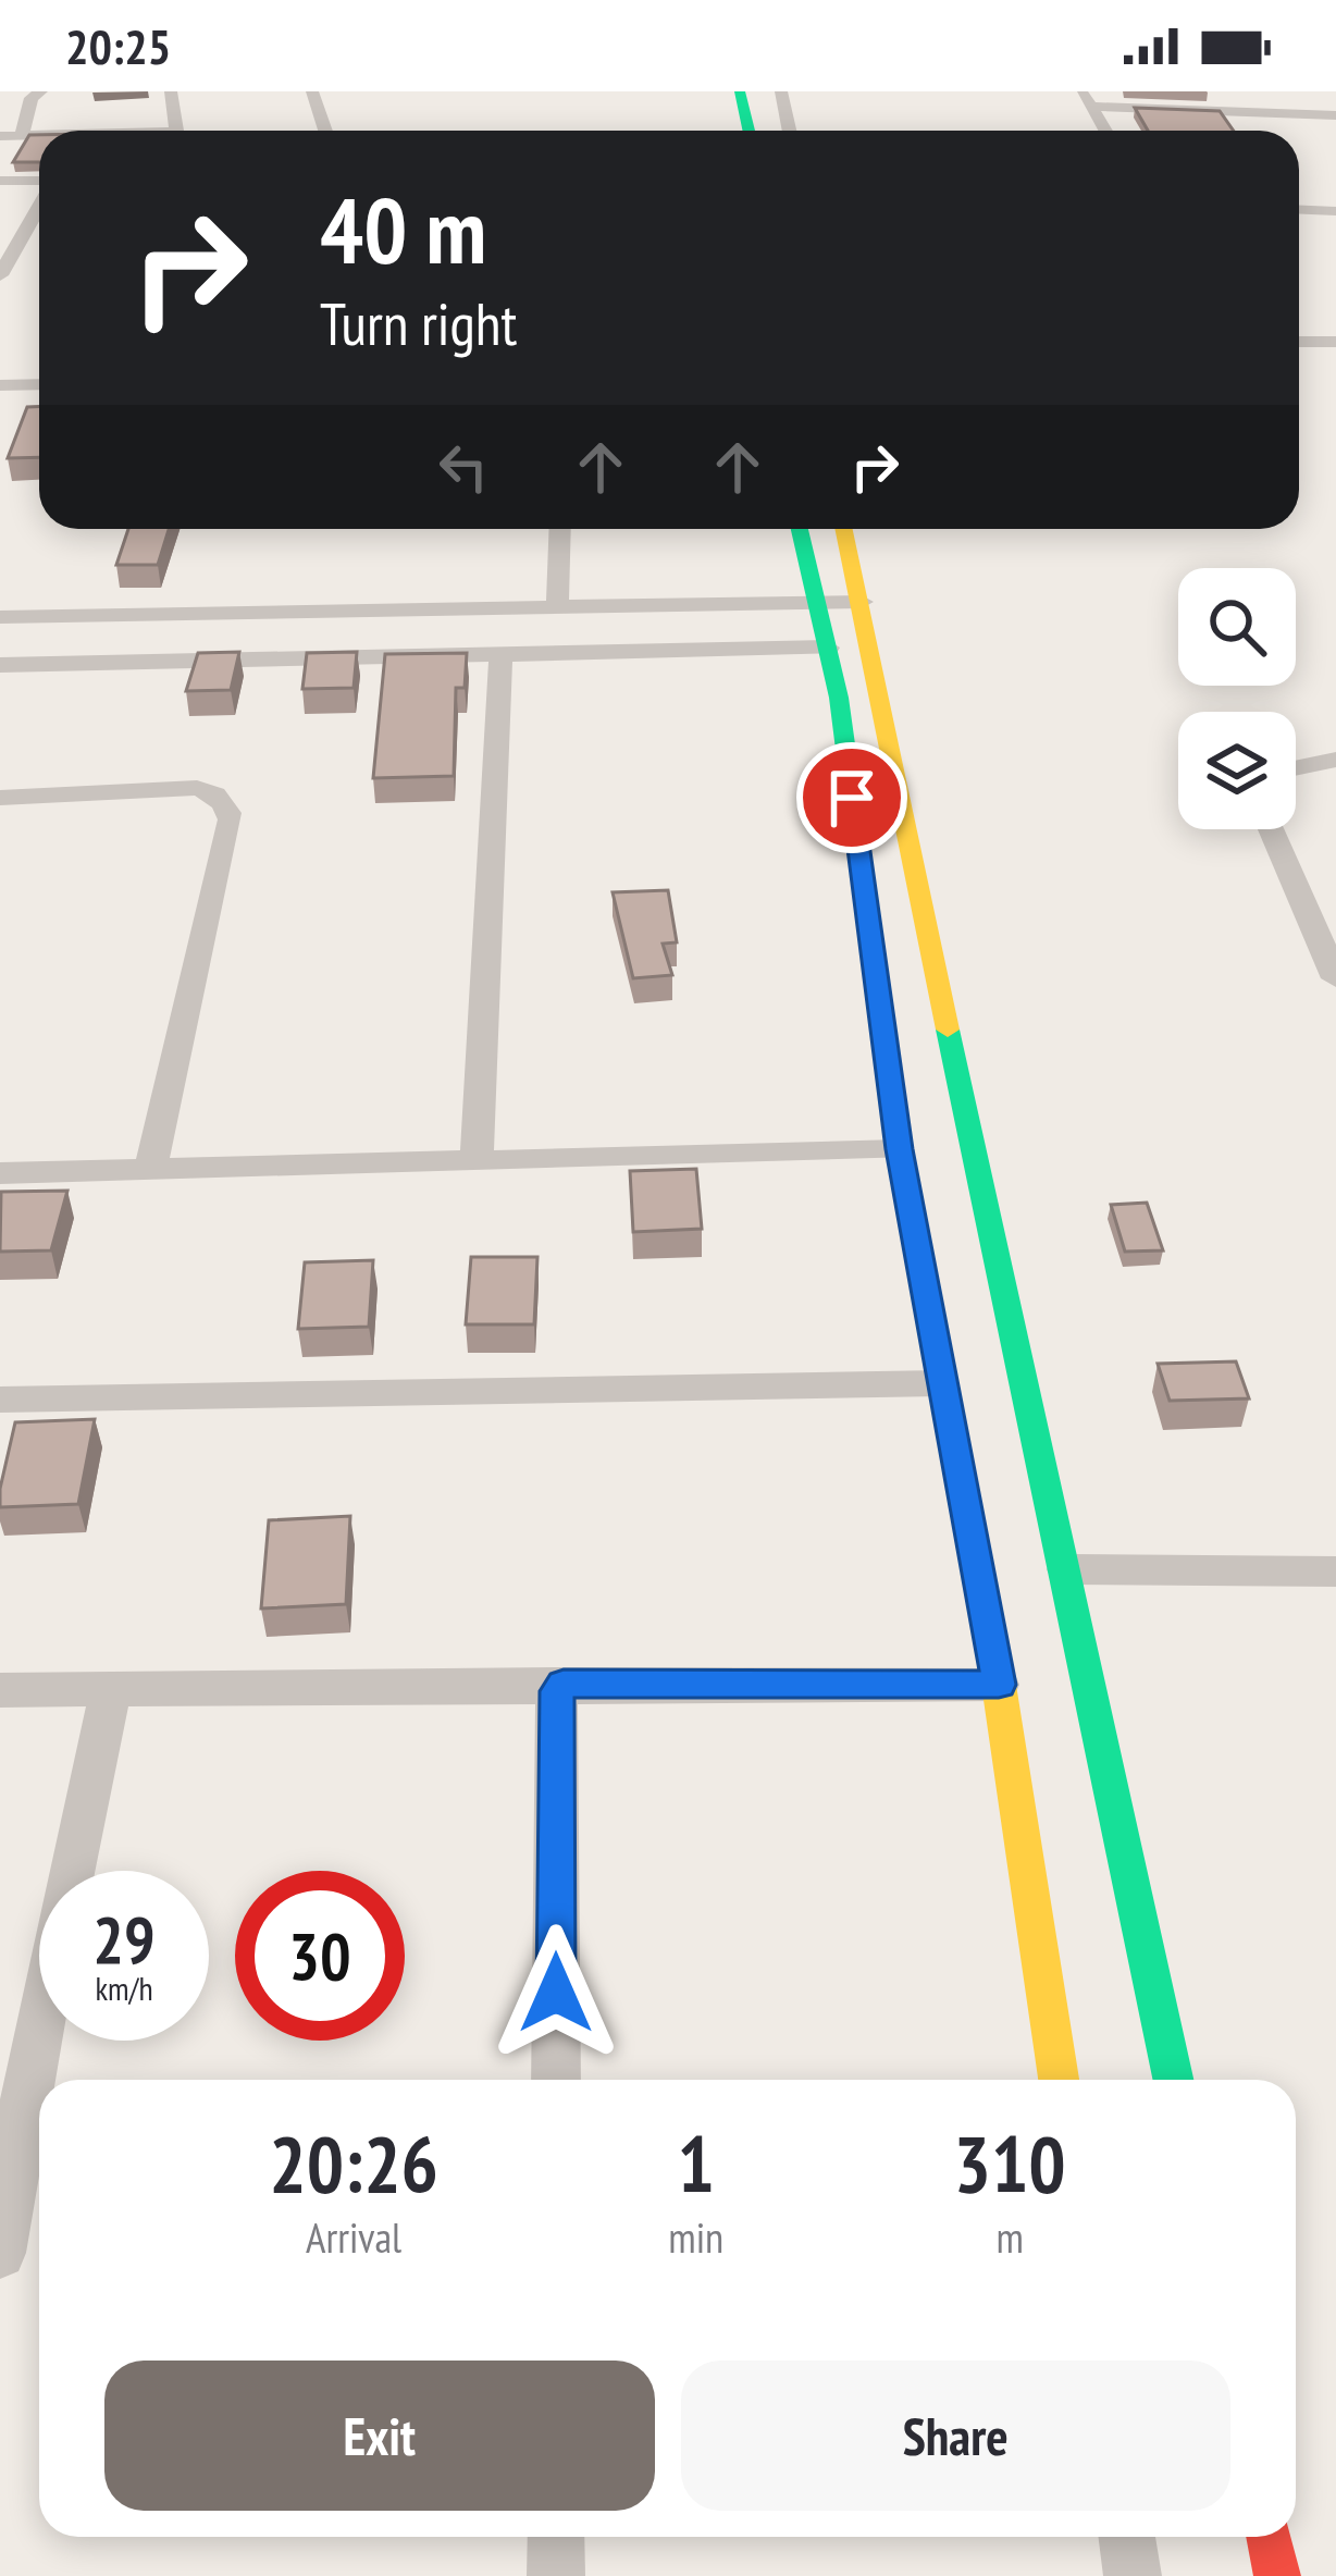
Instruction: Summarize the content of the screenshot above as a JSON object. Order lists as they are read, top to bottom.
{
  "page": {
    "status": "20:25",
    "turn": ["40 m", "Turn right"],
    "speed": "29 km/h",
    "limit": "30",
    "eta": [
      "20:26",
      "Arrival",
      "1",
      "min",
      "310",
      "m"
    ],
    "buttons": ["Exit", "Share"]
  }
}
